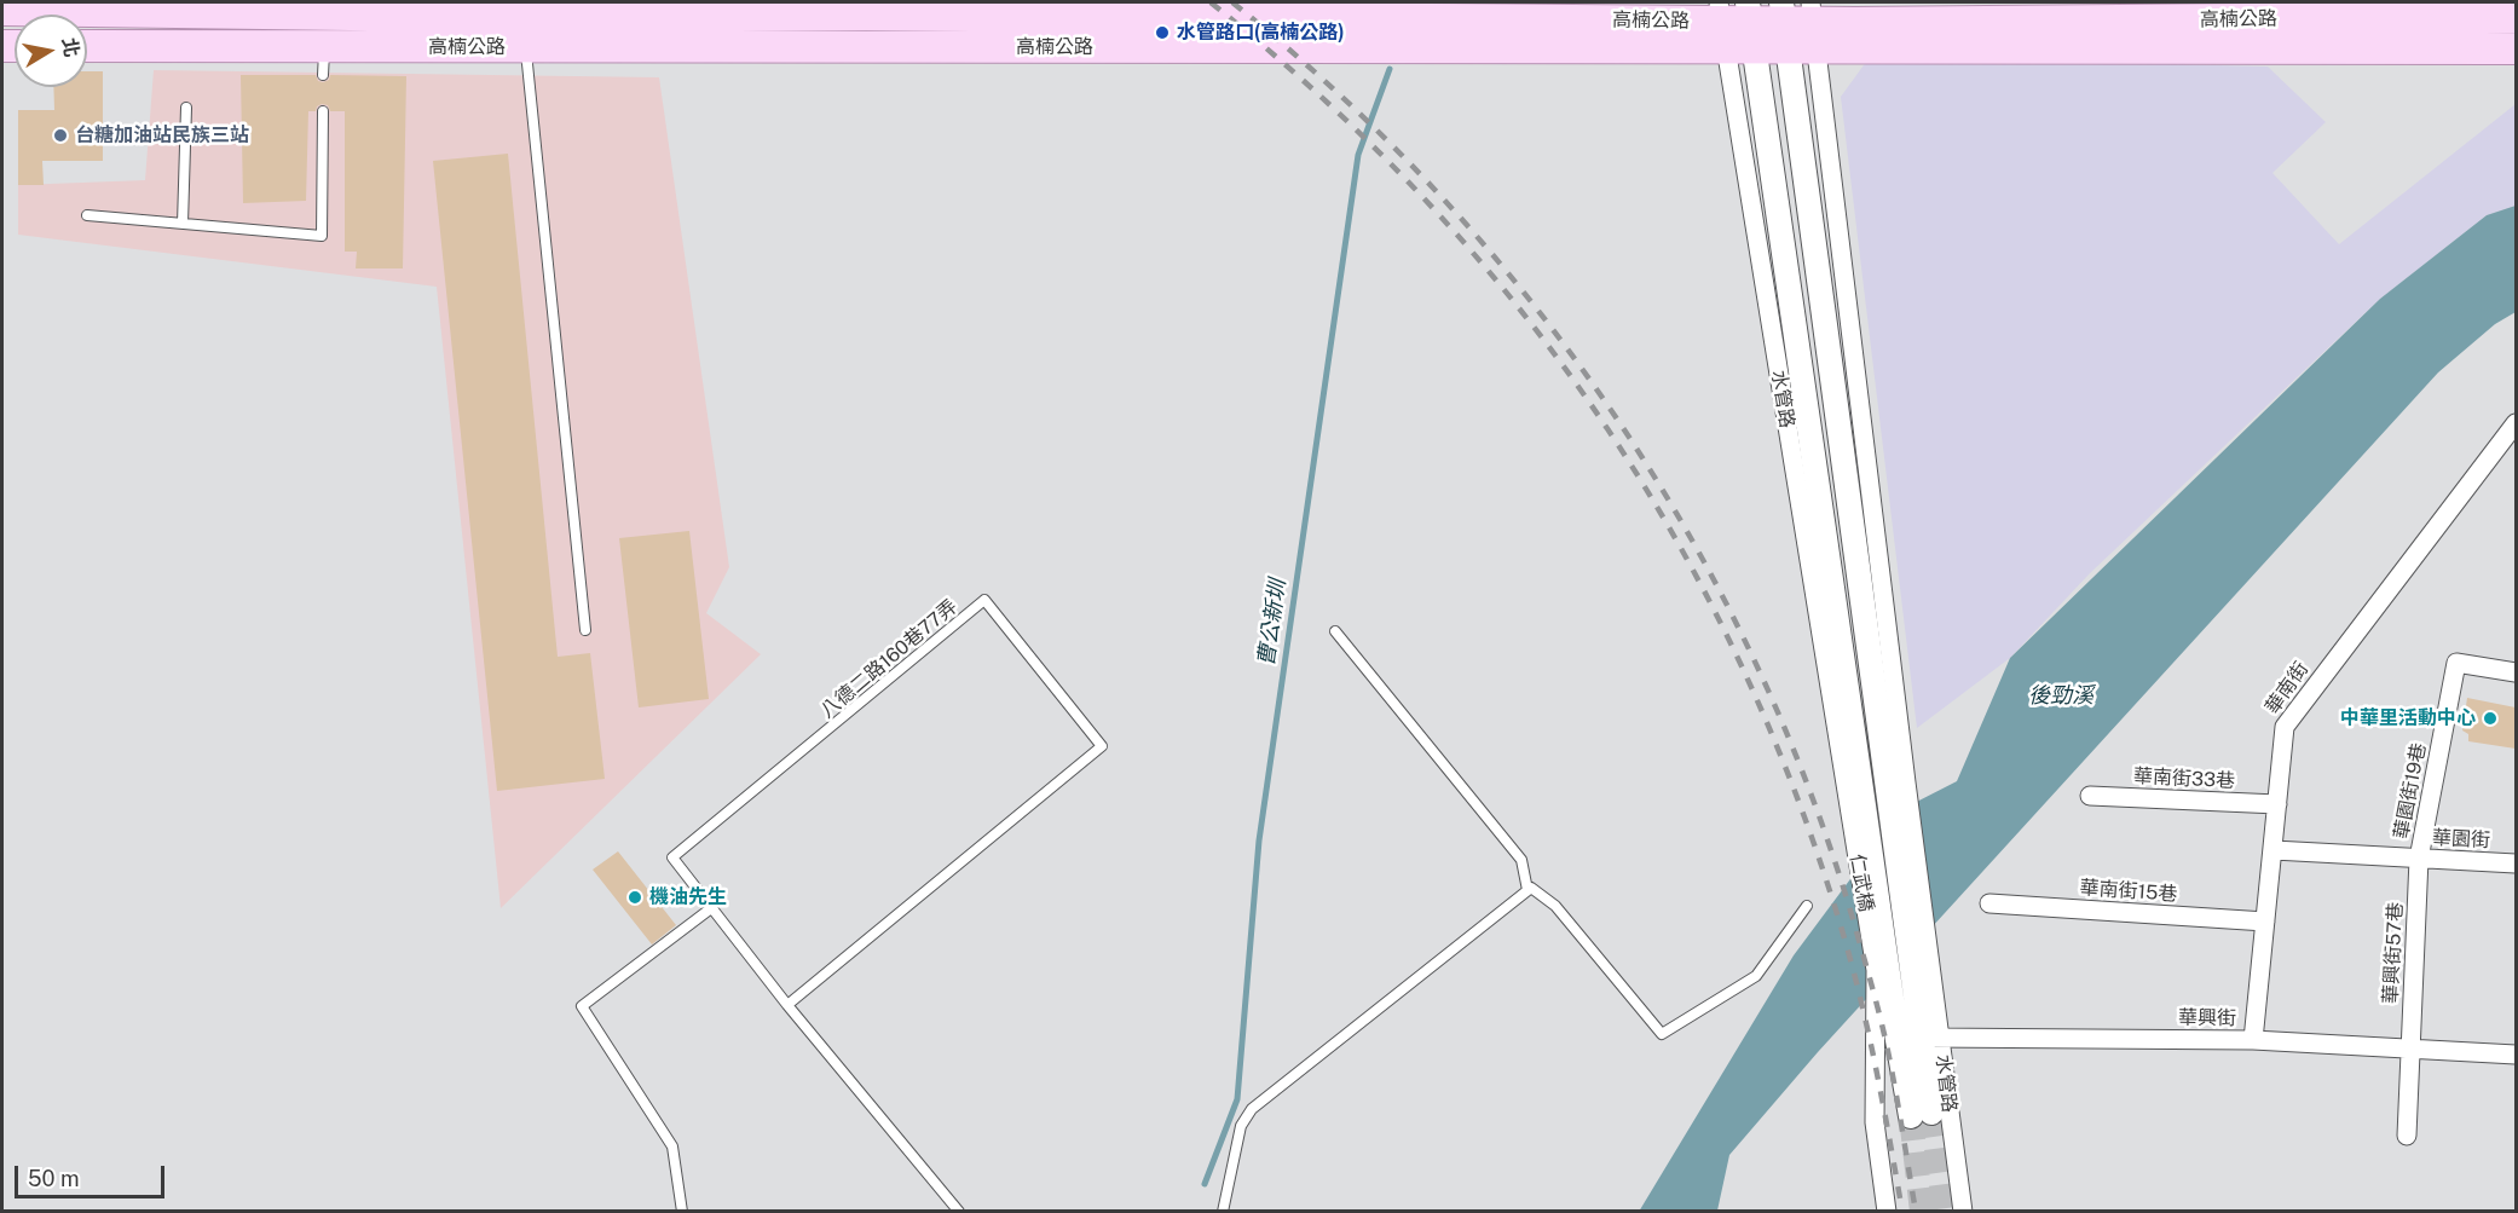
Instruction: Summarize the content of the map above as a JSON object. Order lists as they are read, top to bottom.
{
  "streets": {
    "main road": ["高楠公路"],
    "street": [
      "水管路",
      "華南街",
      "華南街33巷",
      "華園街19巷",
      "華園街",
      "仁武橋",
      "華南街15巷",
      "華興街57巷",
      "華興街"
    ],
    "lane": ["八德二路160巷77弄"]
  },
  "crossings": [
    ["高楠公路", "水管路"],
    ["高楠公路", "仁武橋"],
    ["水管路", "仁武橋"],
    ["水管路", "華興街"],
    ["華南街", "華南街33巷"],
    ["華南街", "華園街"],
    ["華南街", "華南街15巷"],
    ["華南街", "華興街"],
    ["華園街19巷", "華園街"],
    ["華園街19巷", "華興街57巷"],
    ["華園街", "華興街57巷"],
    ["華興街57巷", "華興街"]
  ],
  "water": ["曹公新圳", "後勁溪"],
  "places": [
    "水管路口(高楠公路)",
    "台糖加油站民族三站",
    "中華里活動中心",
    "機油先生"
  ],
  "scale_bar": "50 m",
  "north": "right"
}
